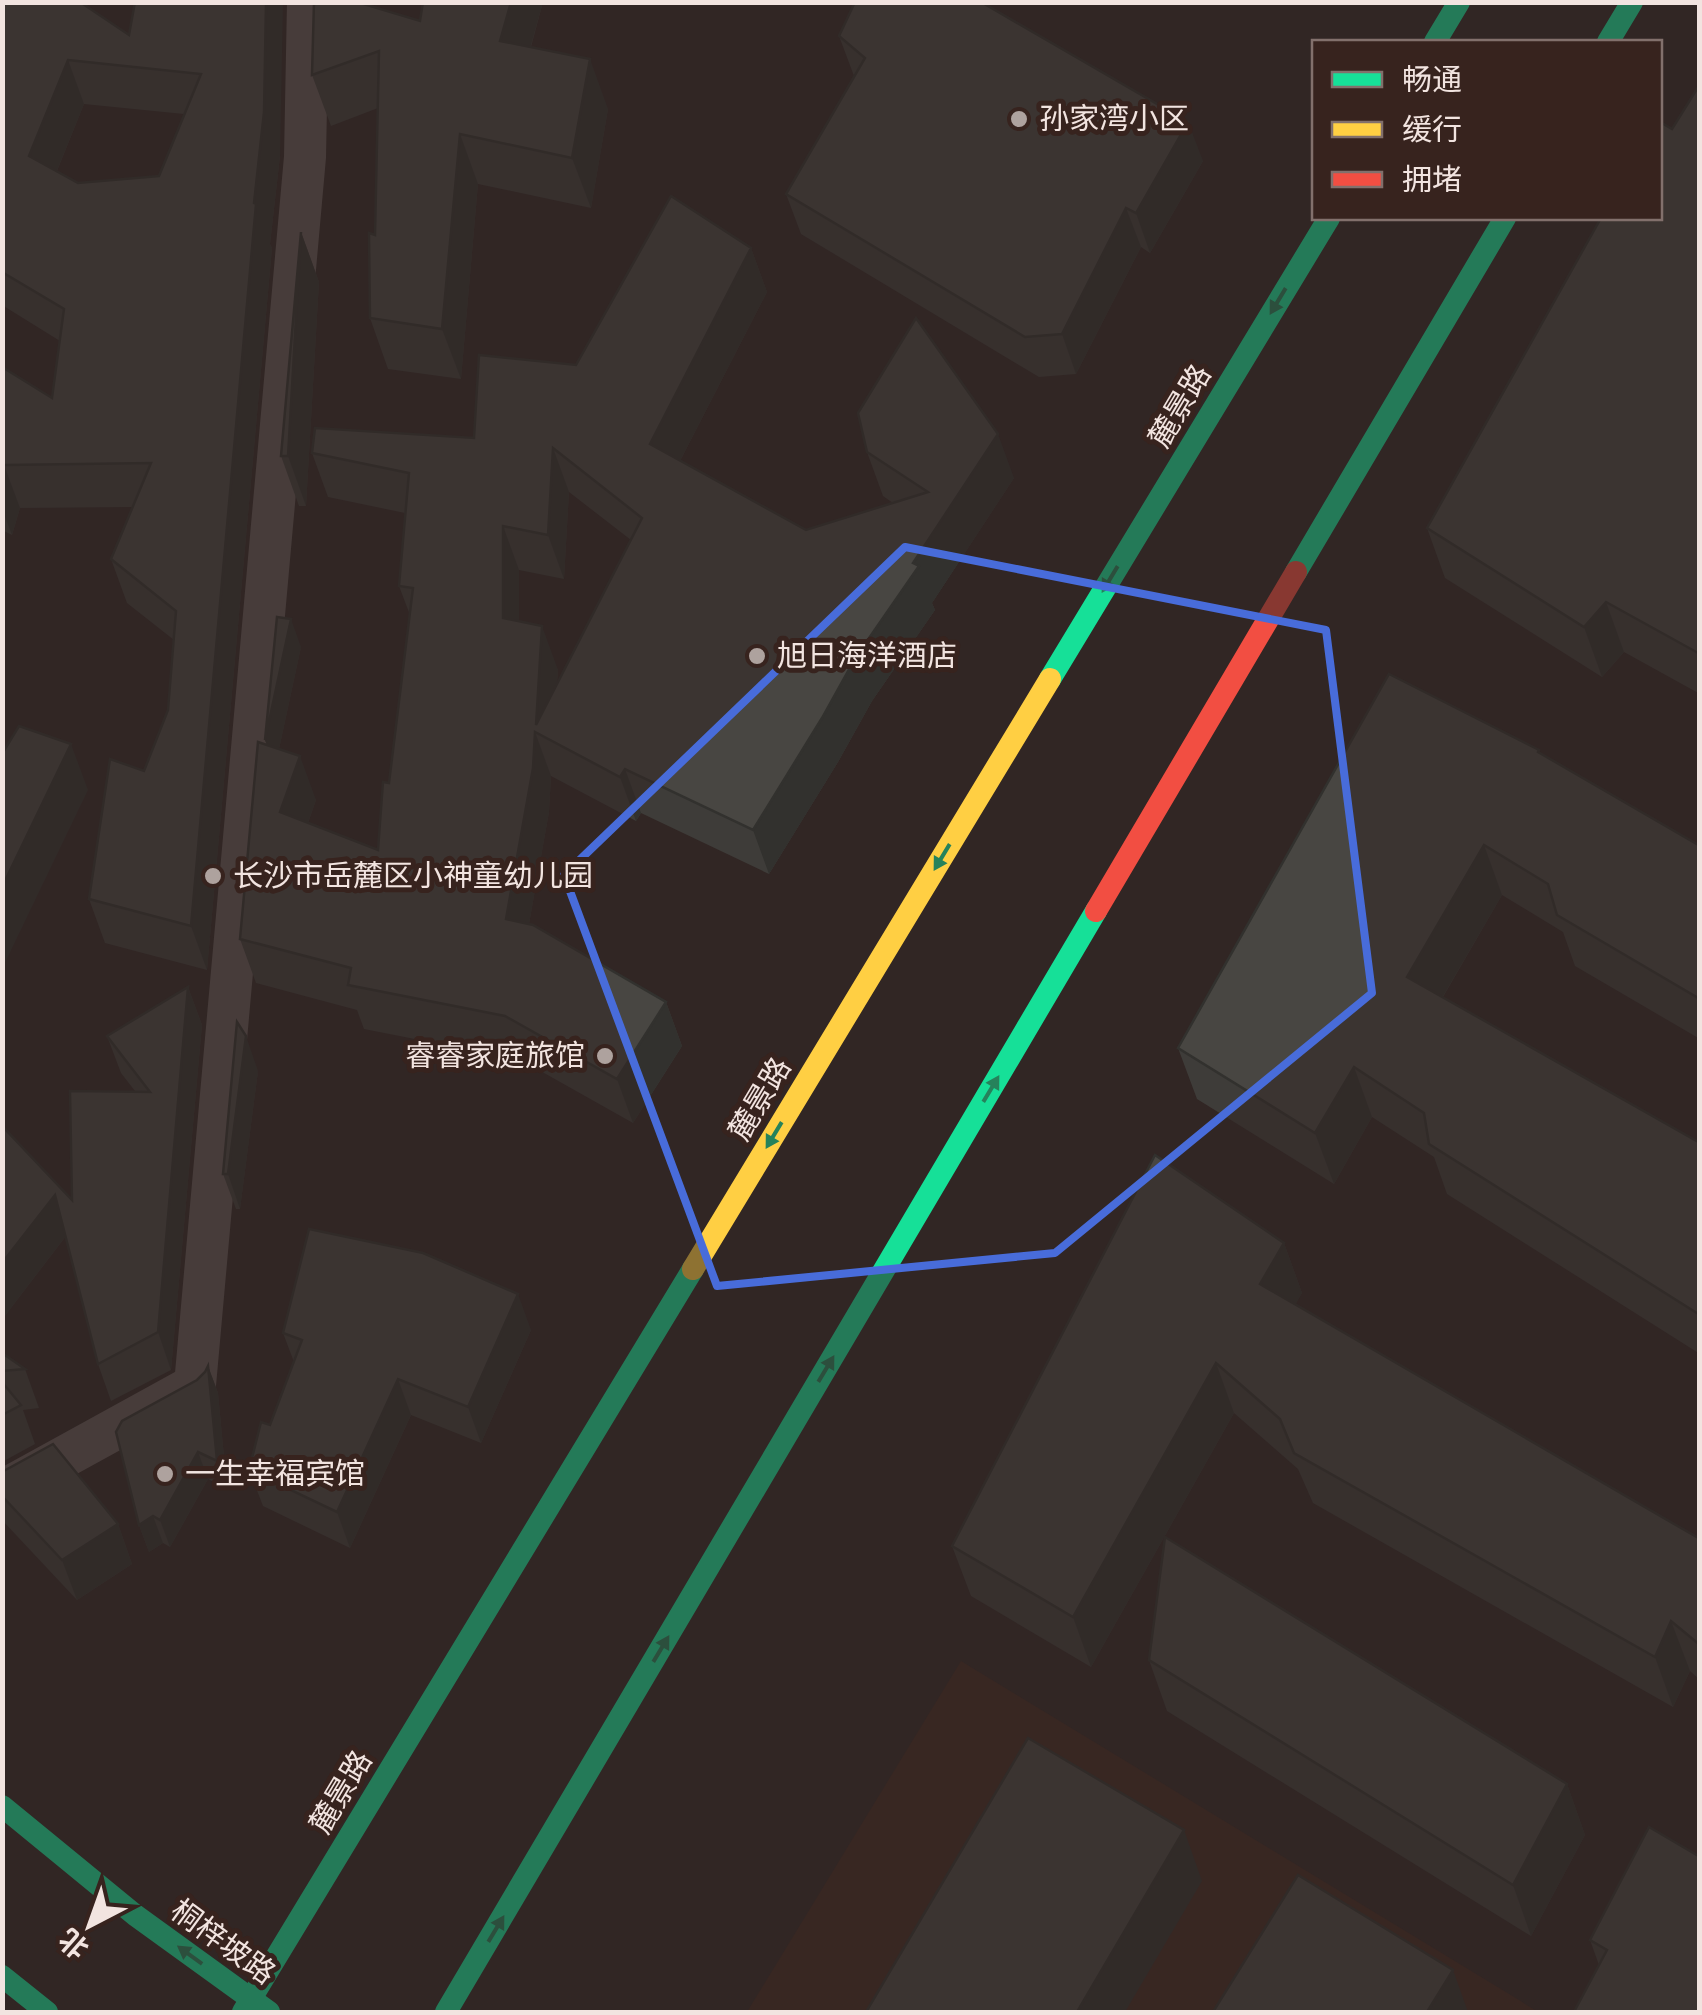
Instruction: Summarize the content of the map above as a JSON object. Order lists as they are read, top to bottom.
{
  "streets": {
    "main road": ["麓景路", "桐梓坡路"]
  },
  "crossings": [
    ["麓景路", "桐梓坡路"]
  ],
  "one_way": ["桐梓坡路"],
  "places": [
    "孙家湾小区",
    "旭日海洋酒店",
    "长沙市岳麓区小神童幼儿园",
    "睿睿家庭旅馆",
    "一生幸福宾馆"
  ],
  "legend": ["畅通", "缓行", "拥堵"],
  "north": "bottom left"
}
